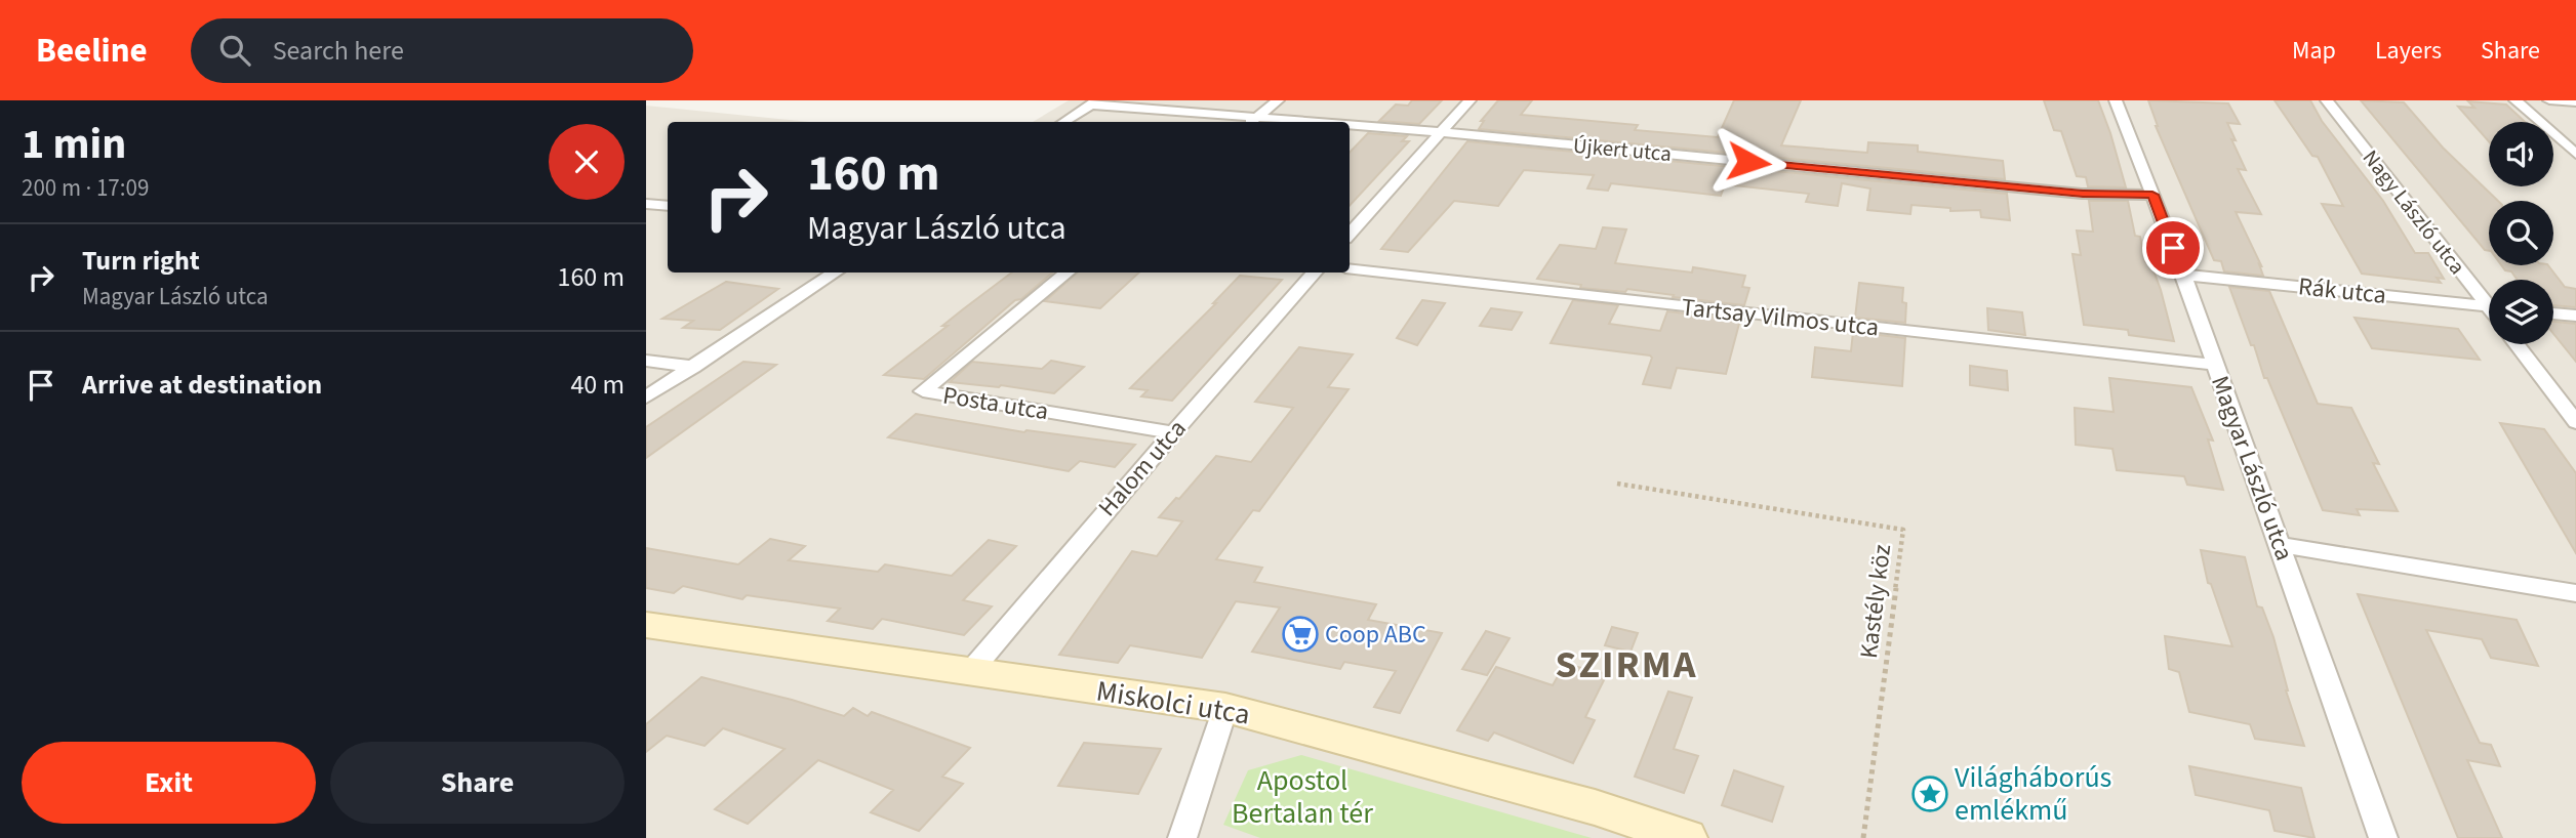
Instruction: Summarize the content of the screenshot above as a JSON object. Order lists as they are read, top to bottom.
{
  "streets": {
    "main road": ["Miskolci utca"],
    "street": [
      "Újkert utca",
      "Nagy László utca",
      "Rák utca",
      "Tartsay Vilmos utca",
      "Posta utca",
      "Halom utca",
      "Magyar László utca"
    ],
    "path": ["Kastély köz"]
  },
  "crossings": [
    ["Újkert utca", "Magyar László utca"],
    ["Rák utca", "Magyar László utca"],
    ["Tartsay Vilmos utca", "Magyar László utca"],
    ["Posta utca", "Halom utca"],
    ["Halom utca", "Miskolci utca"]
  ],
  "districts": ["SZIRMA"],
  "parks": ["Apostol Bertalan tér"],
  "places": {
    "supermarket": ["Coop ABC"],
    "place": ["Világháborús emlékmű"]
  },
  "page": {
    "header": "Beeline",
    "search": "Search here",
    "nav": ["Map", "Layers", "Share"],
    "heading": ["1 min", "200 m · 17:09"],
    "turn": ["160 m", "Magyar László utca"],
    "list": [
      {
        "name": "Turn right",
        "note": "Magyar László utca",
        "value": "160 m"
      },
      {
        "name": "Arrive at destination",
        "value": "40 m"
      }
    ],
    "buttons": ["Exit", "Share"]
  }
}
